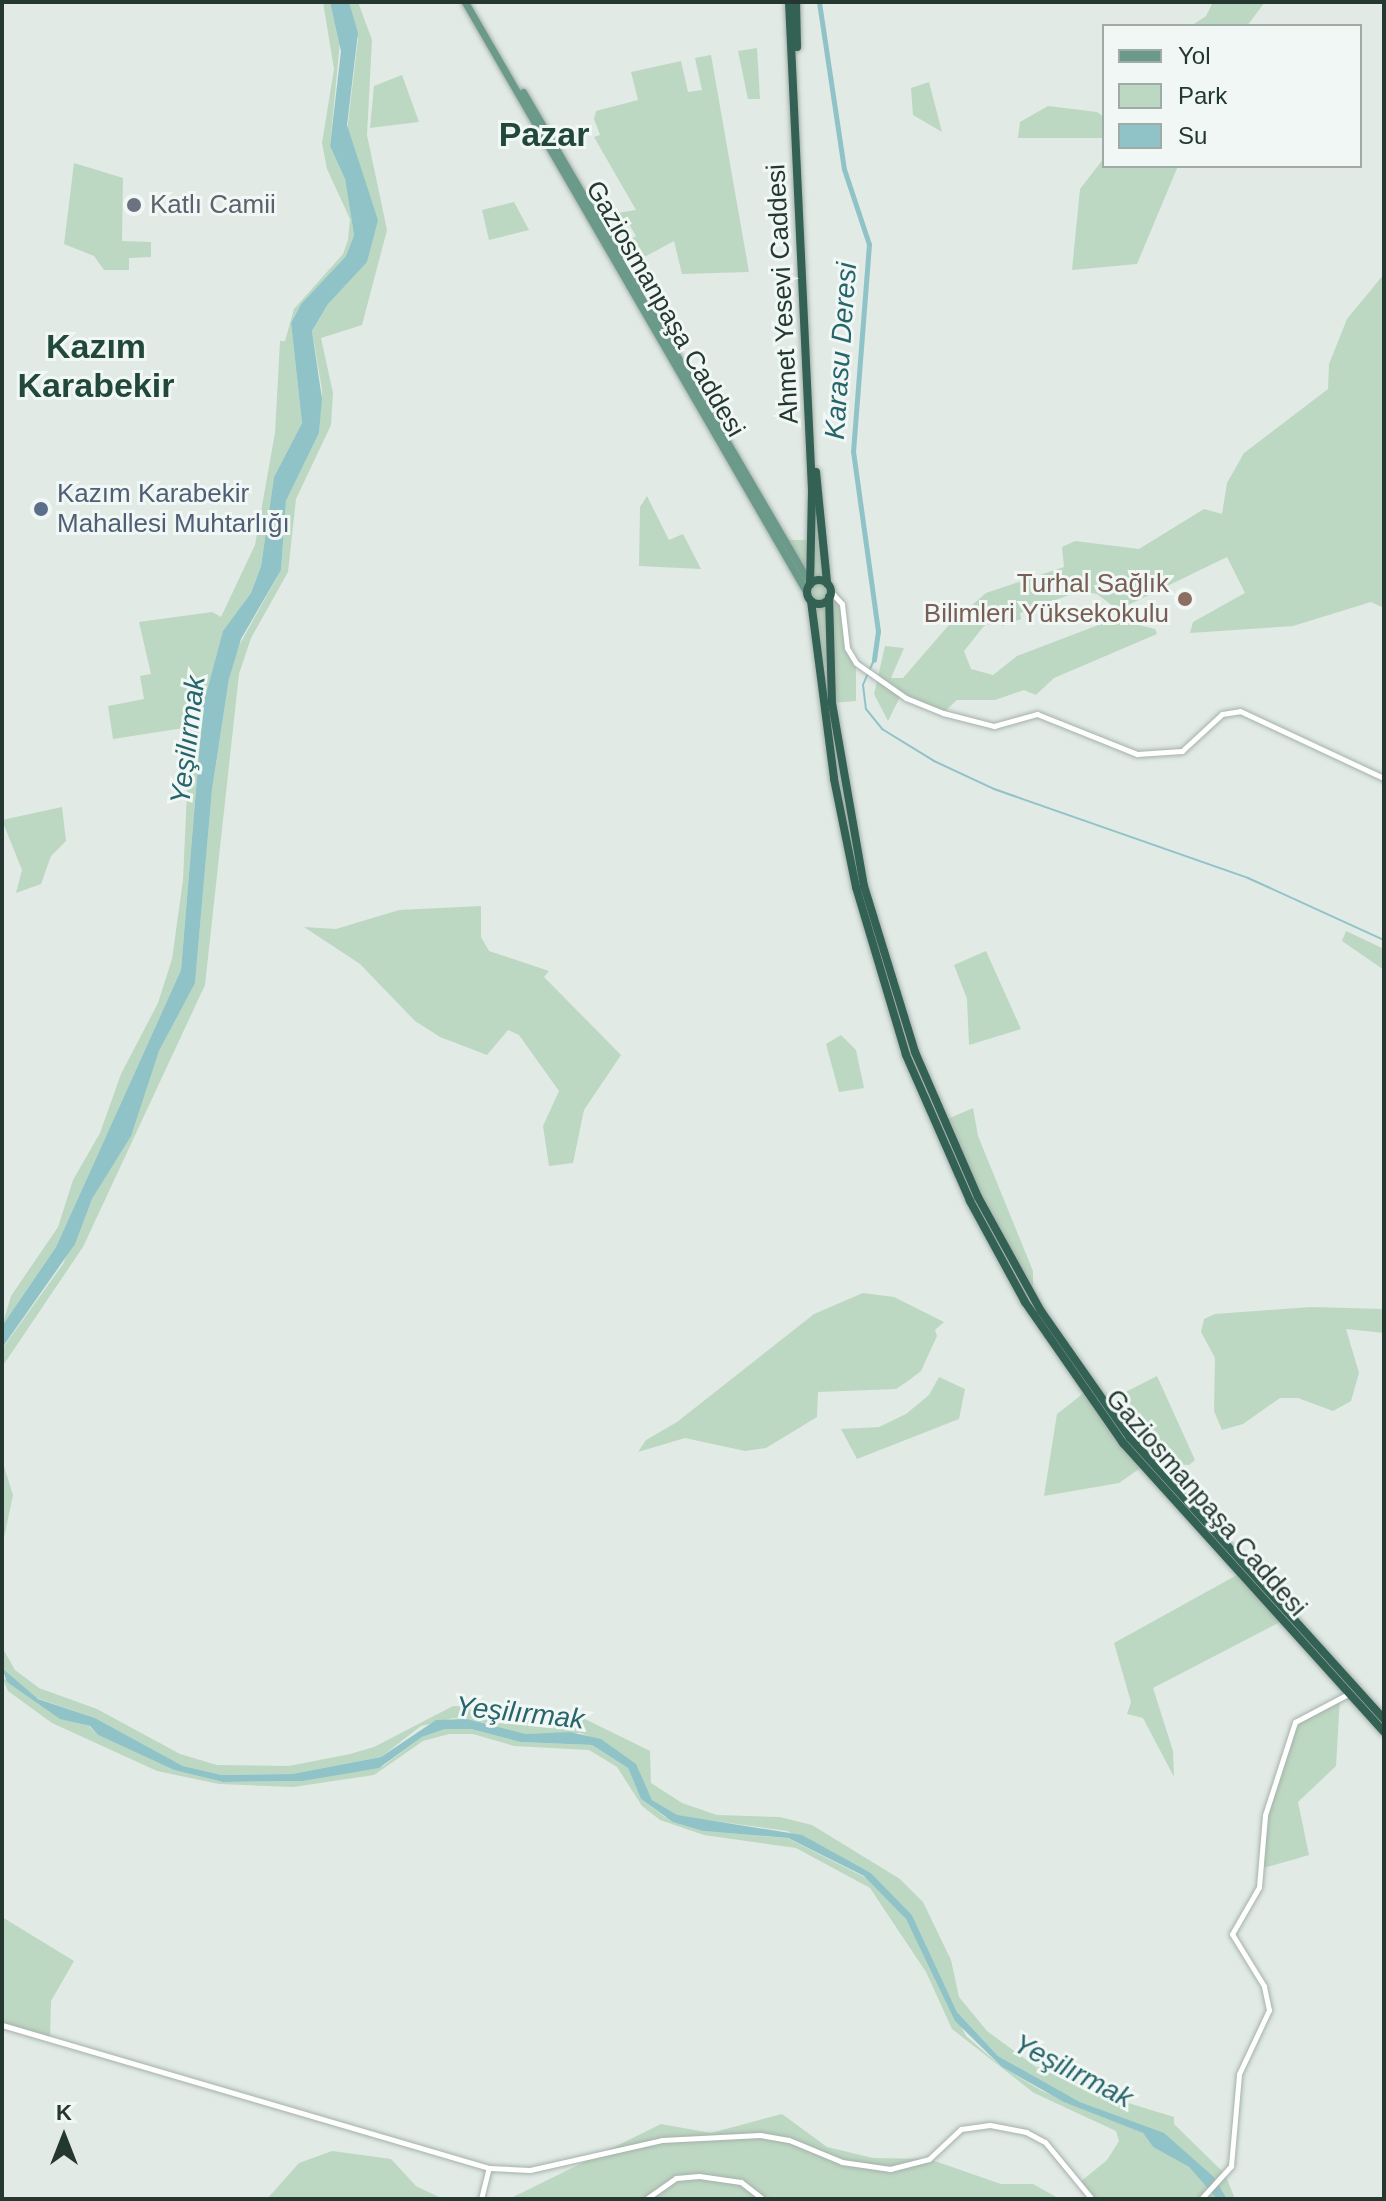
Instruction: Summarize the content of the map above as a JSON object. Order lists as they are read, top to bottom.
{
  "streets": {
    "highway": ["Ahmet Yesevi Caddesi", "Gaziosmanpaşa Caddesi"]
  },
  "crossings": [
    ["Ahmet Yesevi Caddesi", "Gaziosmanpaşa Caddesi"]
  ],
  "districts": ["Pazar", "Kazım Karabekir"],
  "water": ["Karasu Deresi", "Yeşilırmak"],
  "places": ["Katlı Camii", "Kazım Karabekir Mahallesi Muhtarlığı", "Turhal Sağlık Bilimleri Yüksekokulu"],
  "legend": ["Yol", "Park", "Su"],
  "north": "top"
}
